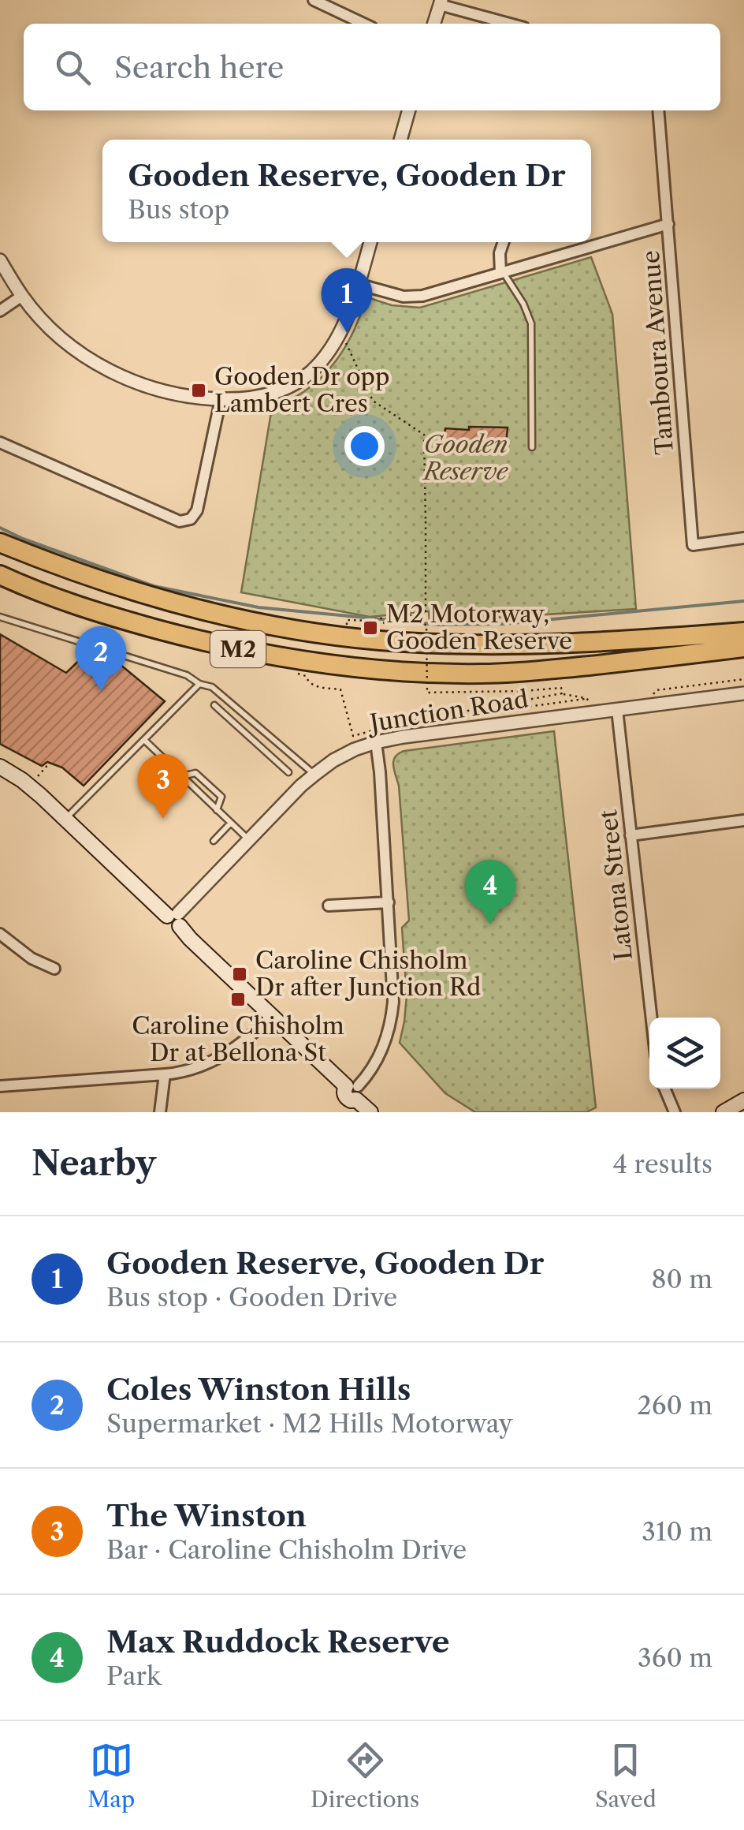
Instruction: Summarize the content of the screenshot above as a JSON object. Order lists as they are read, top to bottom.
{
  "streets": {
    "highway": ["M2"],
    "street": ["Tamboura Avenue", "Junction Road", "Latona Street"]
  },
  "crossings": [
    ["Junction Road", "Latona Street"]
  ],
  "parks": ["Gooden Reserve"],
  "places": {
    "transit": [
      "Gooden Dr opp Lambert Cres",
      "M2 Motorway, Gooden Reserve",
      "Caroline Chisholm Dr after Junction Rd",
      "Caroline Chisholm Dr at Bellona St"
    ]
  },
  "page": {
    "search": "Search here",
    "popup": ["Gooden Reserve, Gooden Dr", "Bus stop"],
    "pins": [
      "1",
      "2",
      "3",
      "4"
    ],
    "heading": ["Nearby", "4 results"],
    "list": [
      {
        "mark": "1",
        "name": "Gooden Reserve, Gooden Dr",
        "note": "Bus stop · Gooden Drive",
        "value": "80 m"
      },
      {
        "mark": "2",
        "name": "Coles Winston Hills",
        "note": "Supermarket · M2 Hills Motorway",
        "value": "260 m"
      },
      {
        "mark": "3",
        "name": "The Winston",
        "note": "Bar · Caroline Chisholm Drive",
        "value": "310 m"
      },
      {
        "mark": "4",
        "name": "Max Ruddock Reserve",
        "note": "Park",
        "value": "360 m"
      }
    ],
    "nav": ["Map", "Directions", "Saved"]
  }
}
